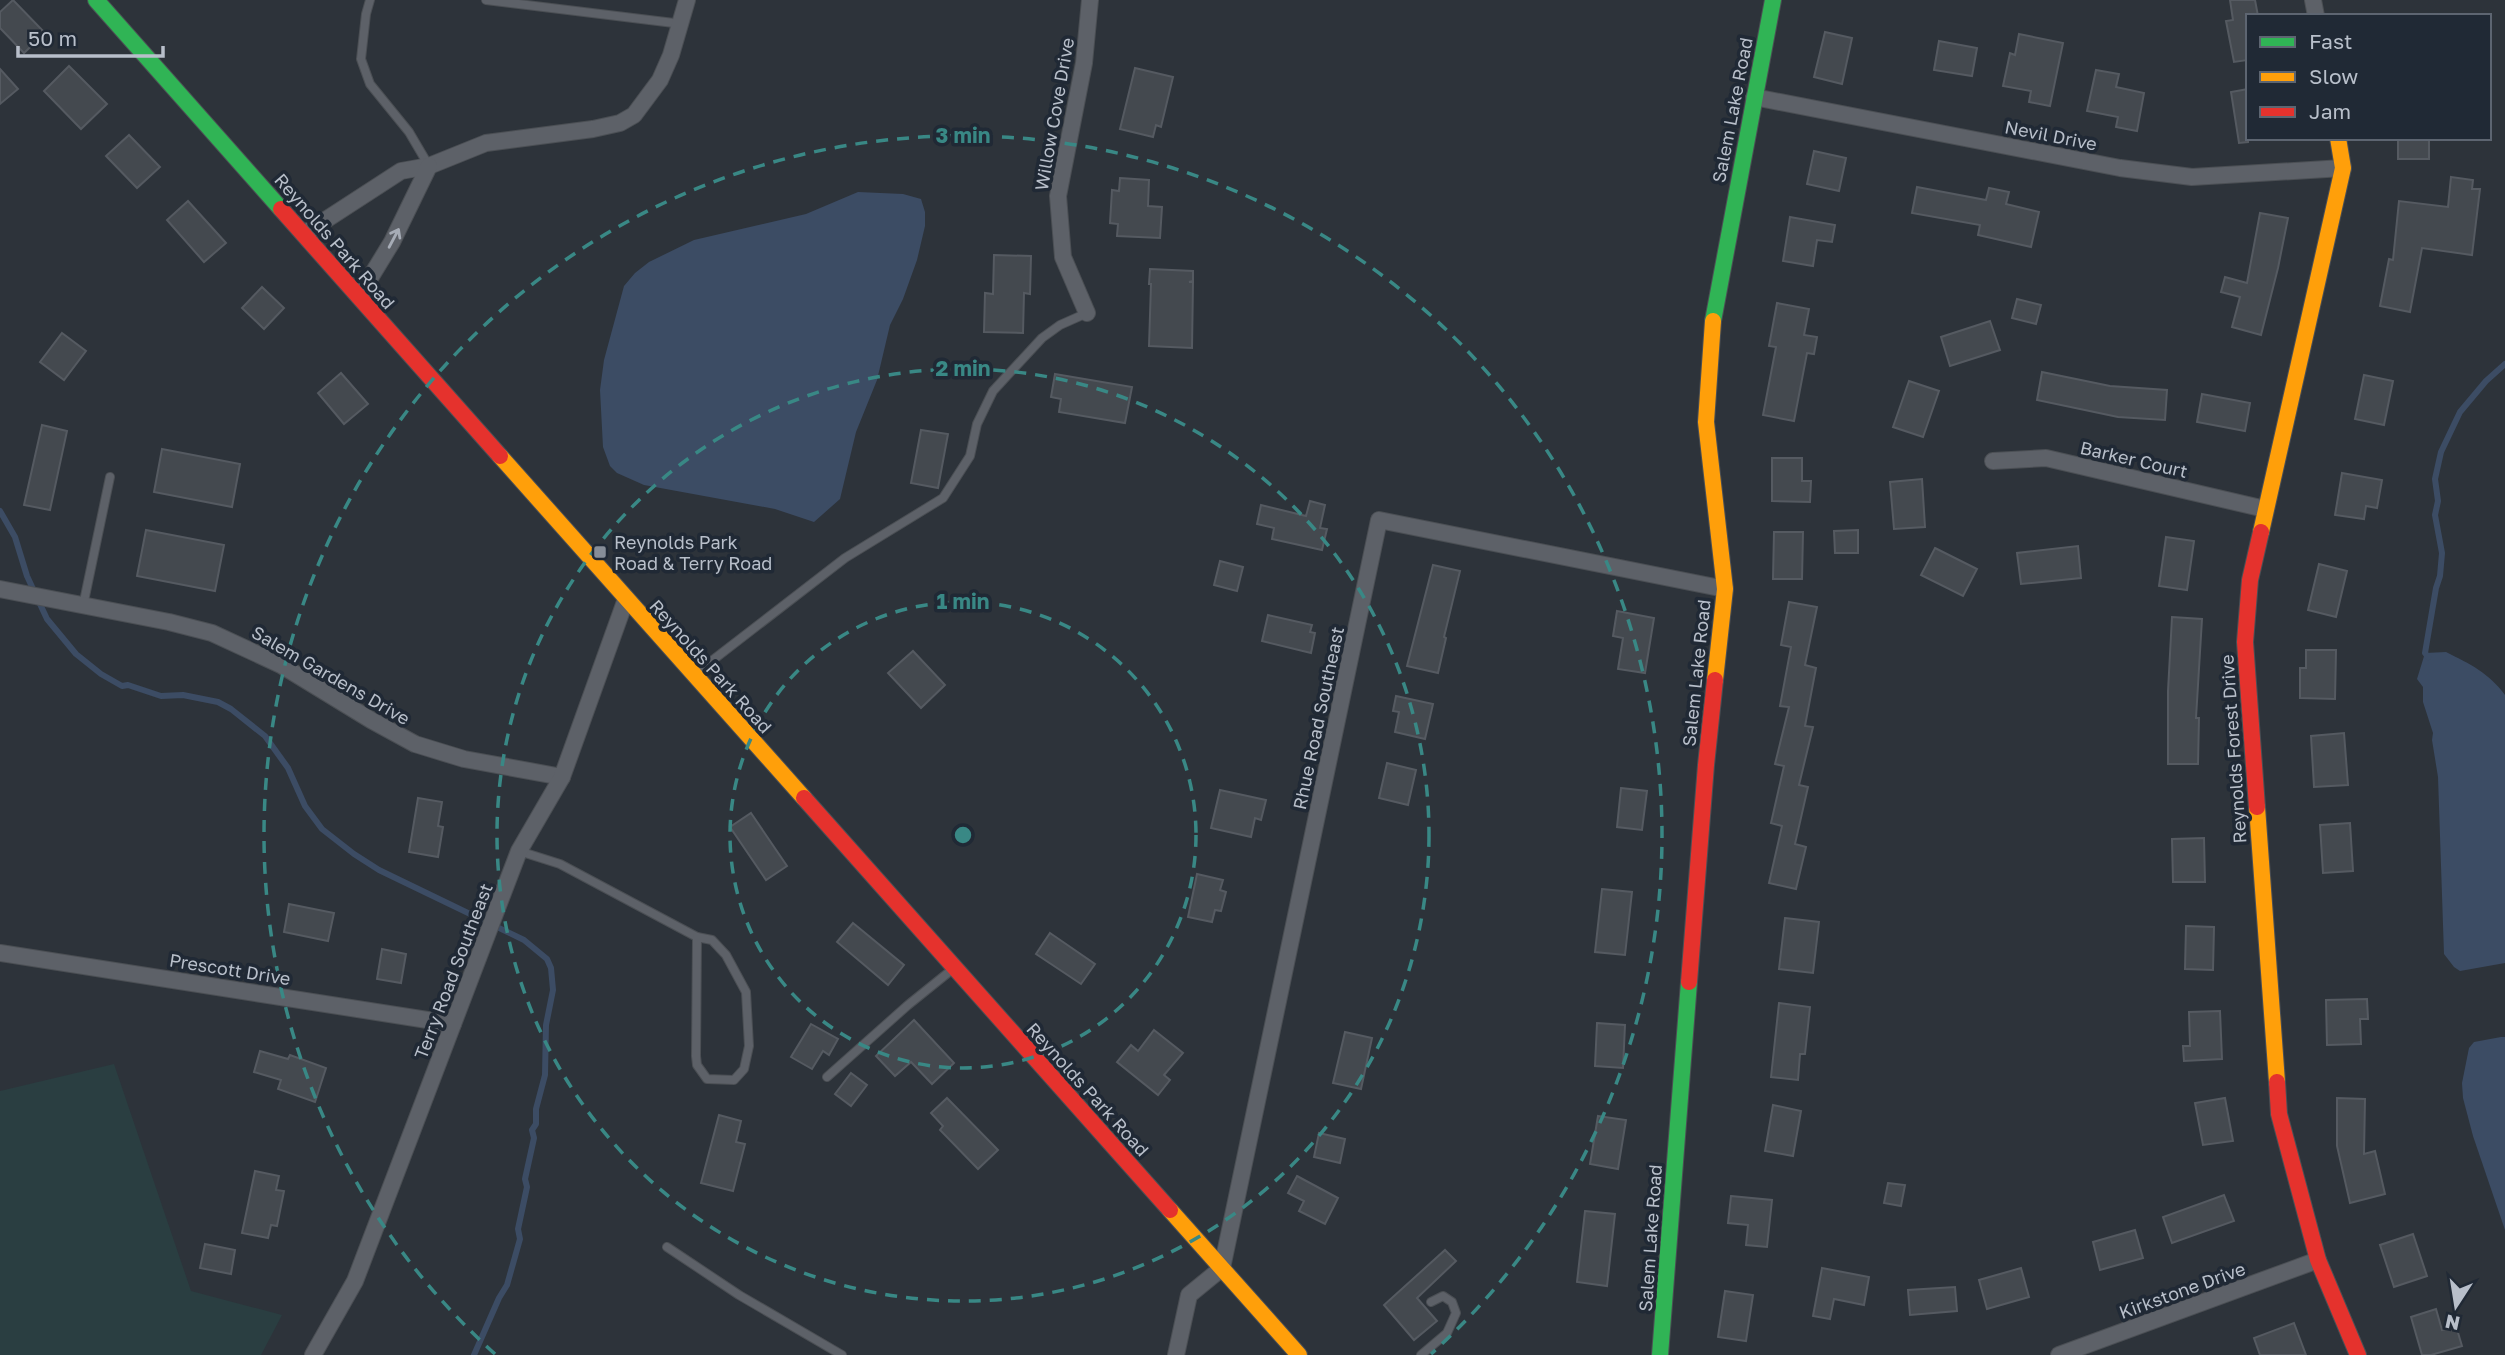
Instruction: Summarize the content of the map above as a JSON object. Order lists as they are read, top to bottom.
{
  "streets": {
    "street": [
      "Salem Lake Road",
      "Willow Cove Drive",
      "Nevil Drive",
      "Reynolds Park Road",
      "Barker Court",
      "Salem Gardens Drive",
      "Rhue Road Southeast",
      "Reynolds Forest Drive",
      "Prescott Drive",
      "Terry Road Southeast",
      "Kirkstone Drive"
    ]
  },
  "crossings": [
    ["Salem Lake Road", "Nevil Drive"],
    ["Salem Lake Road", "Rhue Road Southeast"],
    ["Nevil Drive", "Reynolds Forest Drive"],
    ["Reynolds Park Road", "Rhue Road Southeast"],
    ["Reynolds Park Road", "Terry Road Southeast"],
    ["Barker Court", "Reynolds Forest Drive"],
    ["Salem Gardens Drive", "Terry Road Southeast"],
    ["Reynolds Forest Drive", "Kirkstone Drive"],
    ["Prescott Drive", "Terry Road Southeast"]
  ],
  "places": {
    "transit": ["Reynolds Park Road & Terry Road"]
  },
  "legend": ["Fast", "Slow", "Jam"],
  "scale_bar": "50 m",
  "north": "bottom",
  "rings": ["3 min", "2 min", "1 min"]
}
